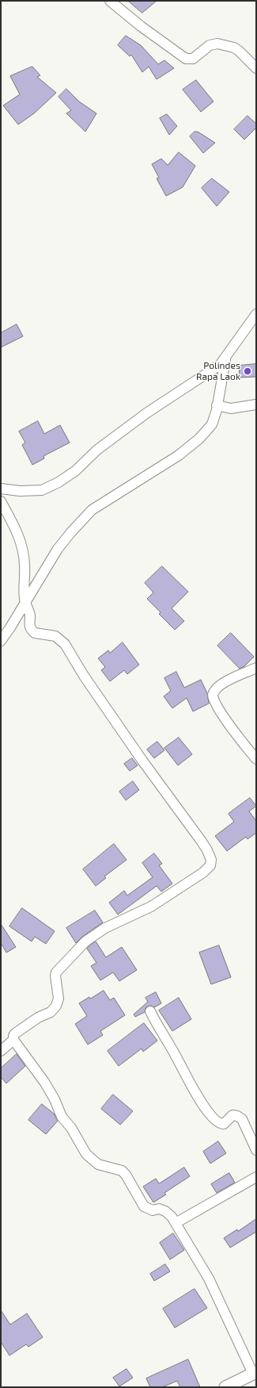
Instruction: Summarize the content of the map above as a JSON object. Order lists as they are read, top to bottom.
{
  "places": ["Polindes Rapa Laok"]
}
